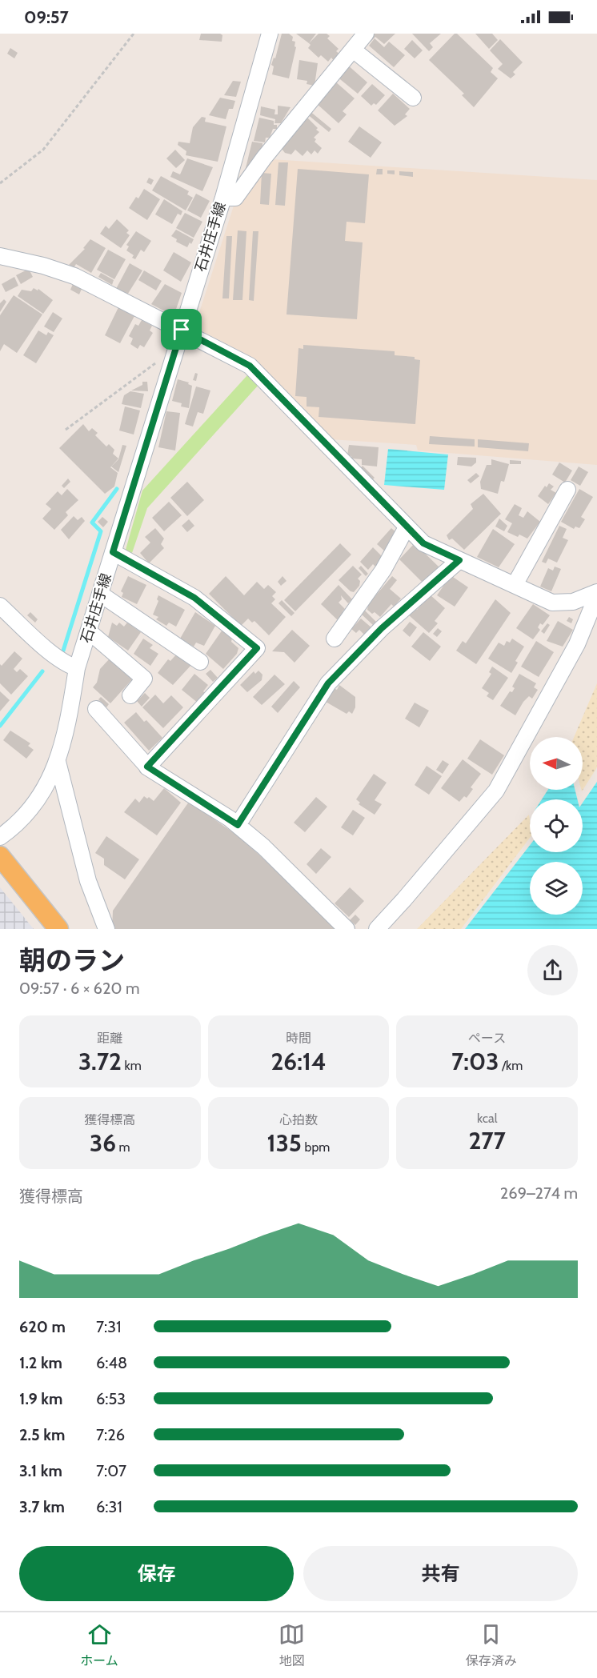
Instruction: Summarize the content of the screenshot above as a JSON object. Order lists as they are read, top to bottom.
{
  "streets": {
    "street": ["石井庄手線"]
  },
  "north": "left",
  "page": {
    "status": "09:57",
    "heading": ["朝のラン", "09:57 · 6 × 620 m"],
    "stats": [
      ["距離", "3.72 km"],
      ["時間", "26:14"],
      ["ペース", "7:03 /km"],
      ["獲得標高", "36 m"],
      ["心拍数", "135 bpm"],
      ["kcal", "277"]
    ],
    "chart": ["獲得標高", "269–274 m"],
    "list": [
      {
        "name": "620 m",
        "note": "7:31"
      },
      {
        "name": "1.2 km",
        "note": "6:48"
      },
      {
        "name": "1.9 km",
        "note": "6:53"
      },
      {
        "name": "2.5 km",
        "note": "7:26"
      },
      {
        "name": "3.1 km",
        "note": "7:07"
      },
      {
        "name": "3.7 km",
        "note": "6:31"
      }
    ],
    "buttons": ["保存", "共有"],
    "tabs": ["ホーム", "地図", "保存済み"]
  }
}
